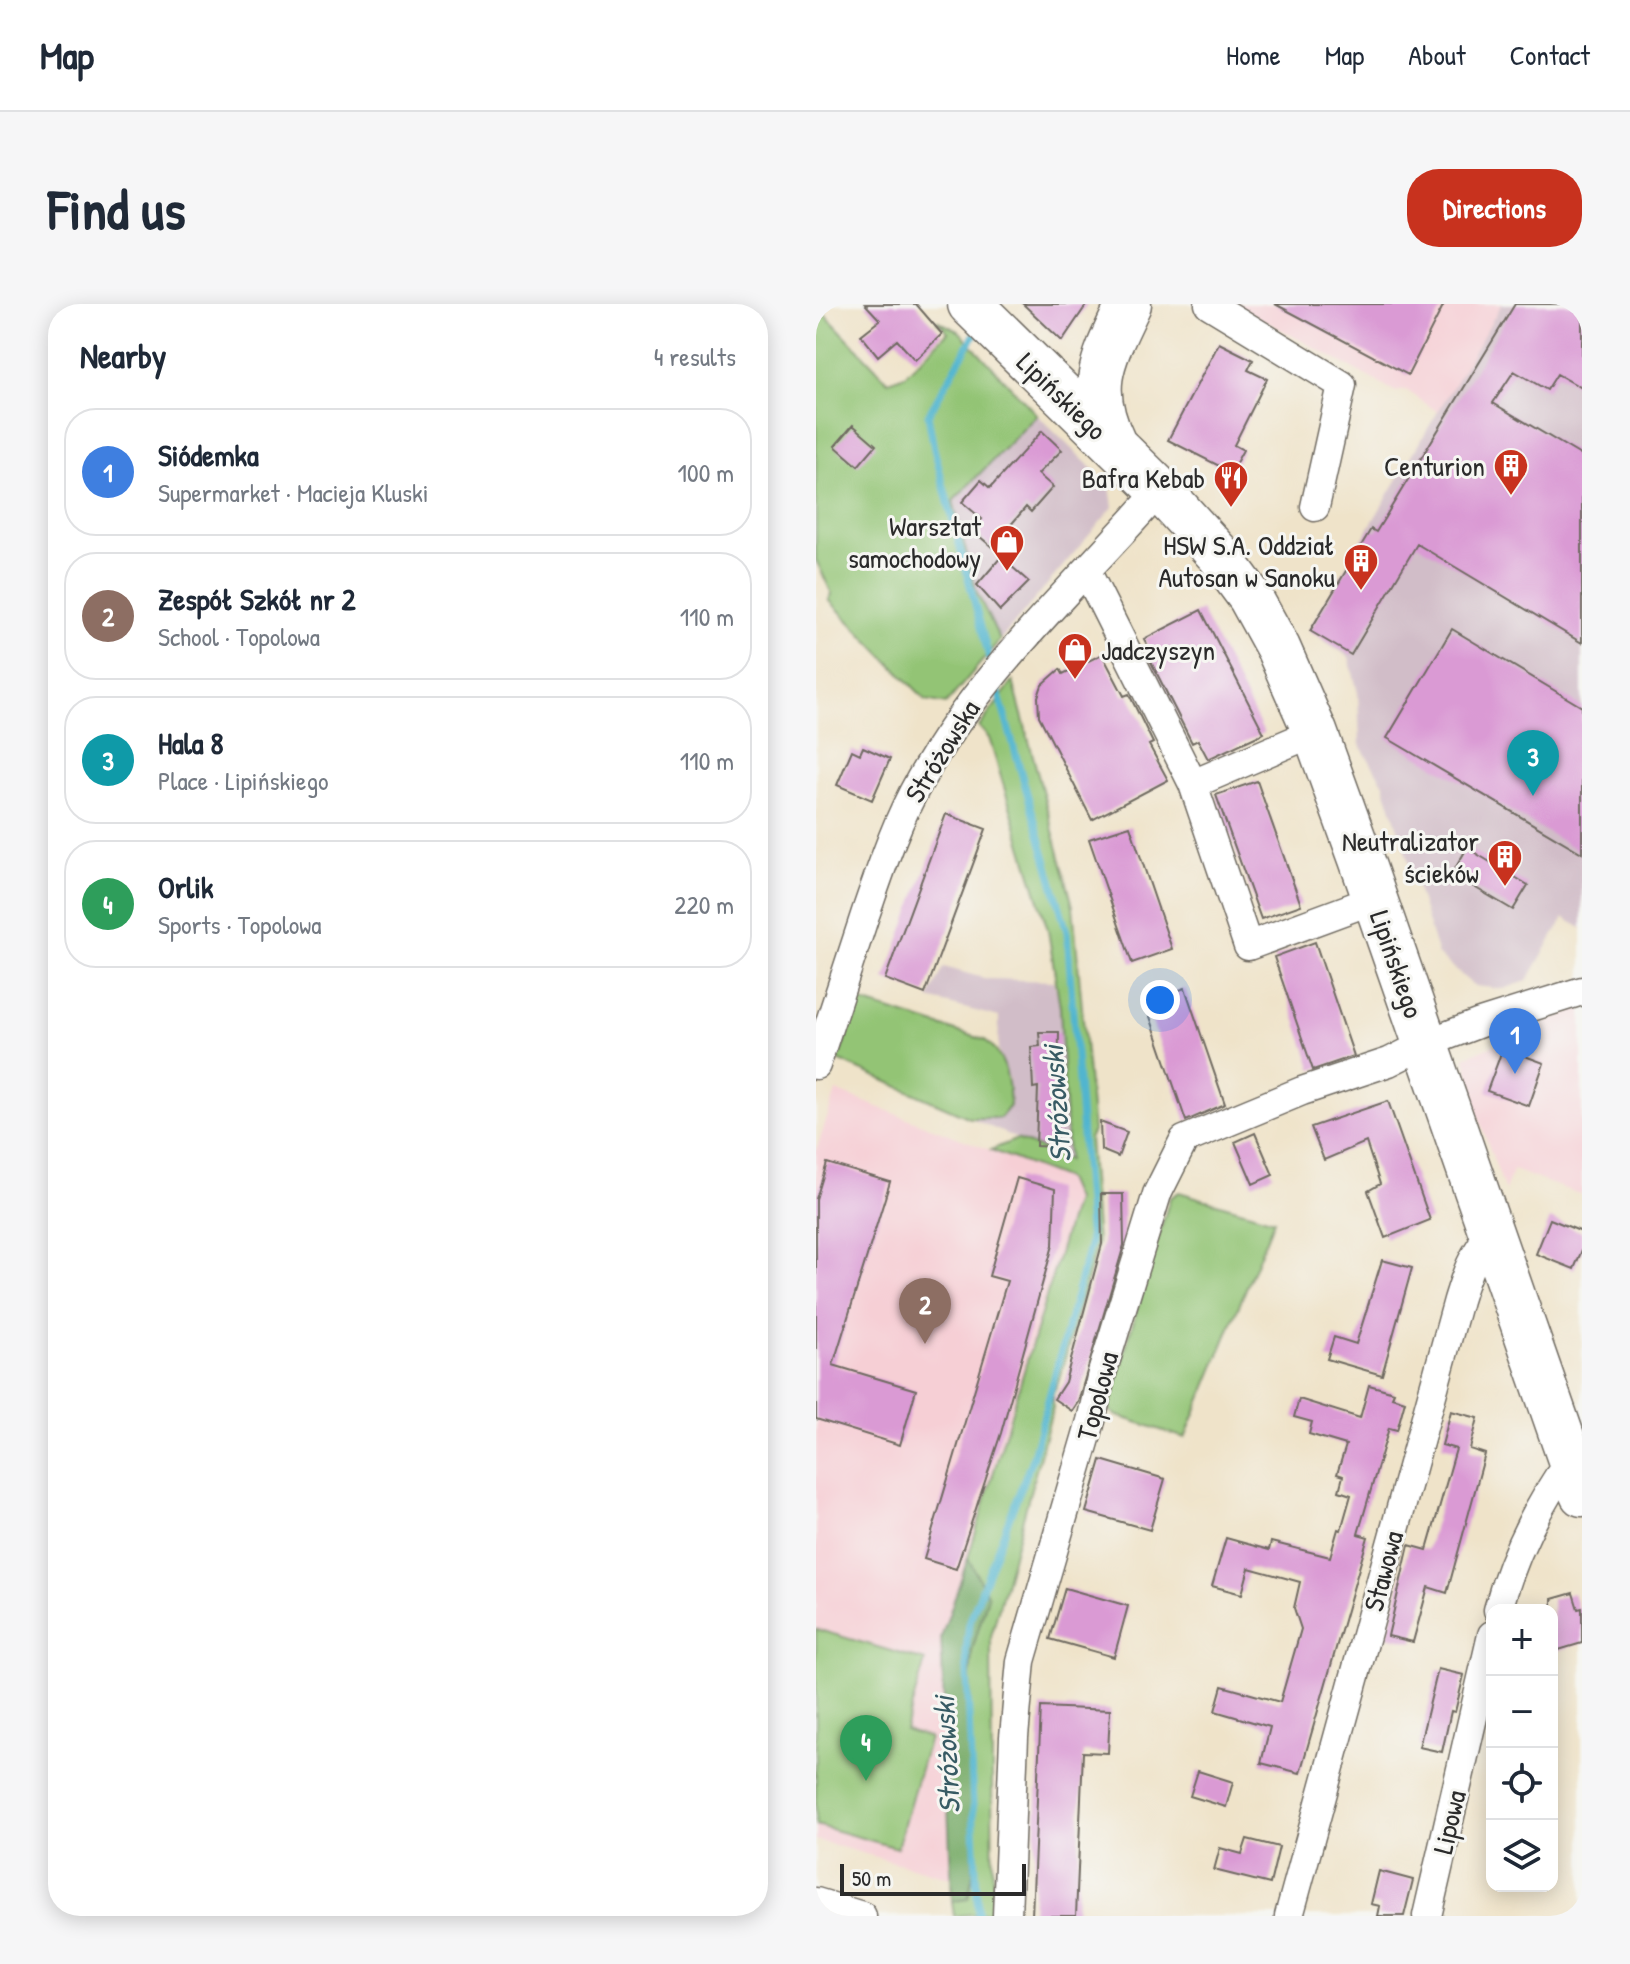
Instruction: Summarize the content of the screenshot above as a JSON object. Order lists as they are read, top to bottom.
{
  "streets": {
    "main road": ["Lipińskiego"],
    "street": [
      "Stróżowska",
      "Topolowa",
      "Stawowa",
      "Lipowa"
    ]
  },
  "crossings": [
    ["Lipińskiego", "Stróżowska"],
    ["Lipińskiego", "Topolowa"],
    ["Lipińskiego", "Stawowa"]
  ],
  "water": ["Stróżowski"],
  "places": {
    "building": ["Centurion", "HSW S.A. Oddział Autosan w Sanoku", "Neutralizator ścieków"],
    "restaurant": ["Bafra Kebab"],
    "shop": ["Warsztat samochodowy", "Jadczyszyn"]
  },
  "scale_bar": "50 m",
  "page": {
    "header": "Map",
    "nav": [
      "Home",
      "Map",
      "About",
      "Contact"
    ],
    "buttons": "Directions",
    "title": "Find us",
    "heading": ["Nearby", "4 results"],
    "list": [
      {
        "mark": "1",
        "name": "Siódemka",
        "note": "Supermarket · Macieja Kluski",
        "value": "100 m"
      },
      {
        "mark": "2",
        "name": "Zespół Szkół nr 2",
        "note": "School · Topolowa",
        "value": "110 m"
      },
      {
        "mark": "3",
        "name": "Hala 8",
        "note": "Place · Lipińskiego",
        "value": "110 m"
      },
      {
        "mark": "4",
        "name": "Orlik",
        "note": "Sports · Topolowa",
        "value": "220 m"
      }
    ],
    "pins": [
      "3",
      "1",
      "2",
      "4"
    ],
    "map_buttons": ["+", "−"],
    "scale": "50 m"
  }
}
